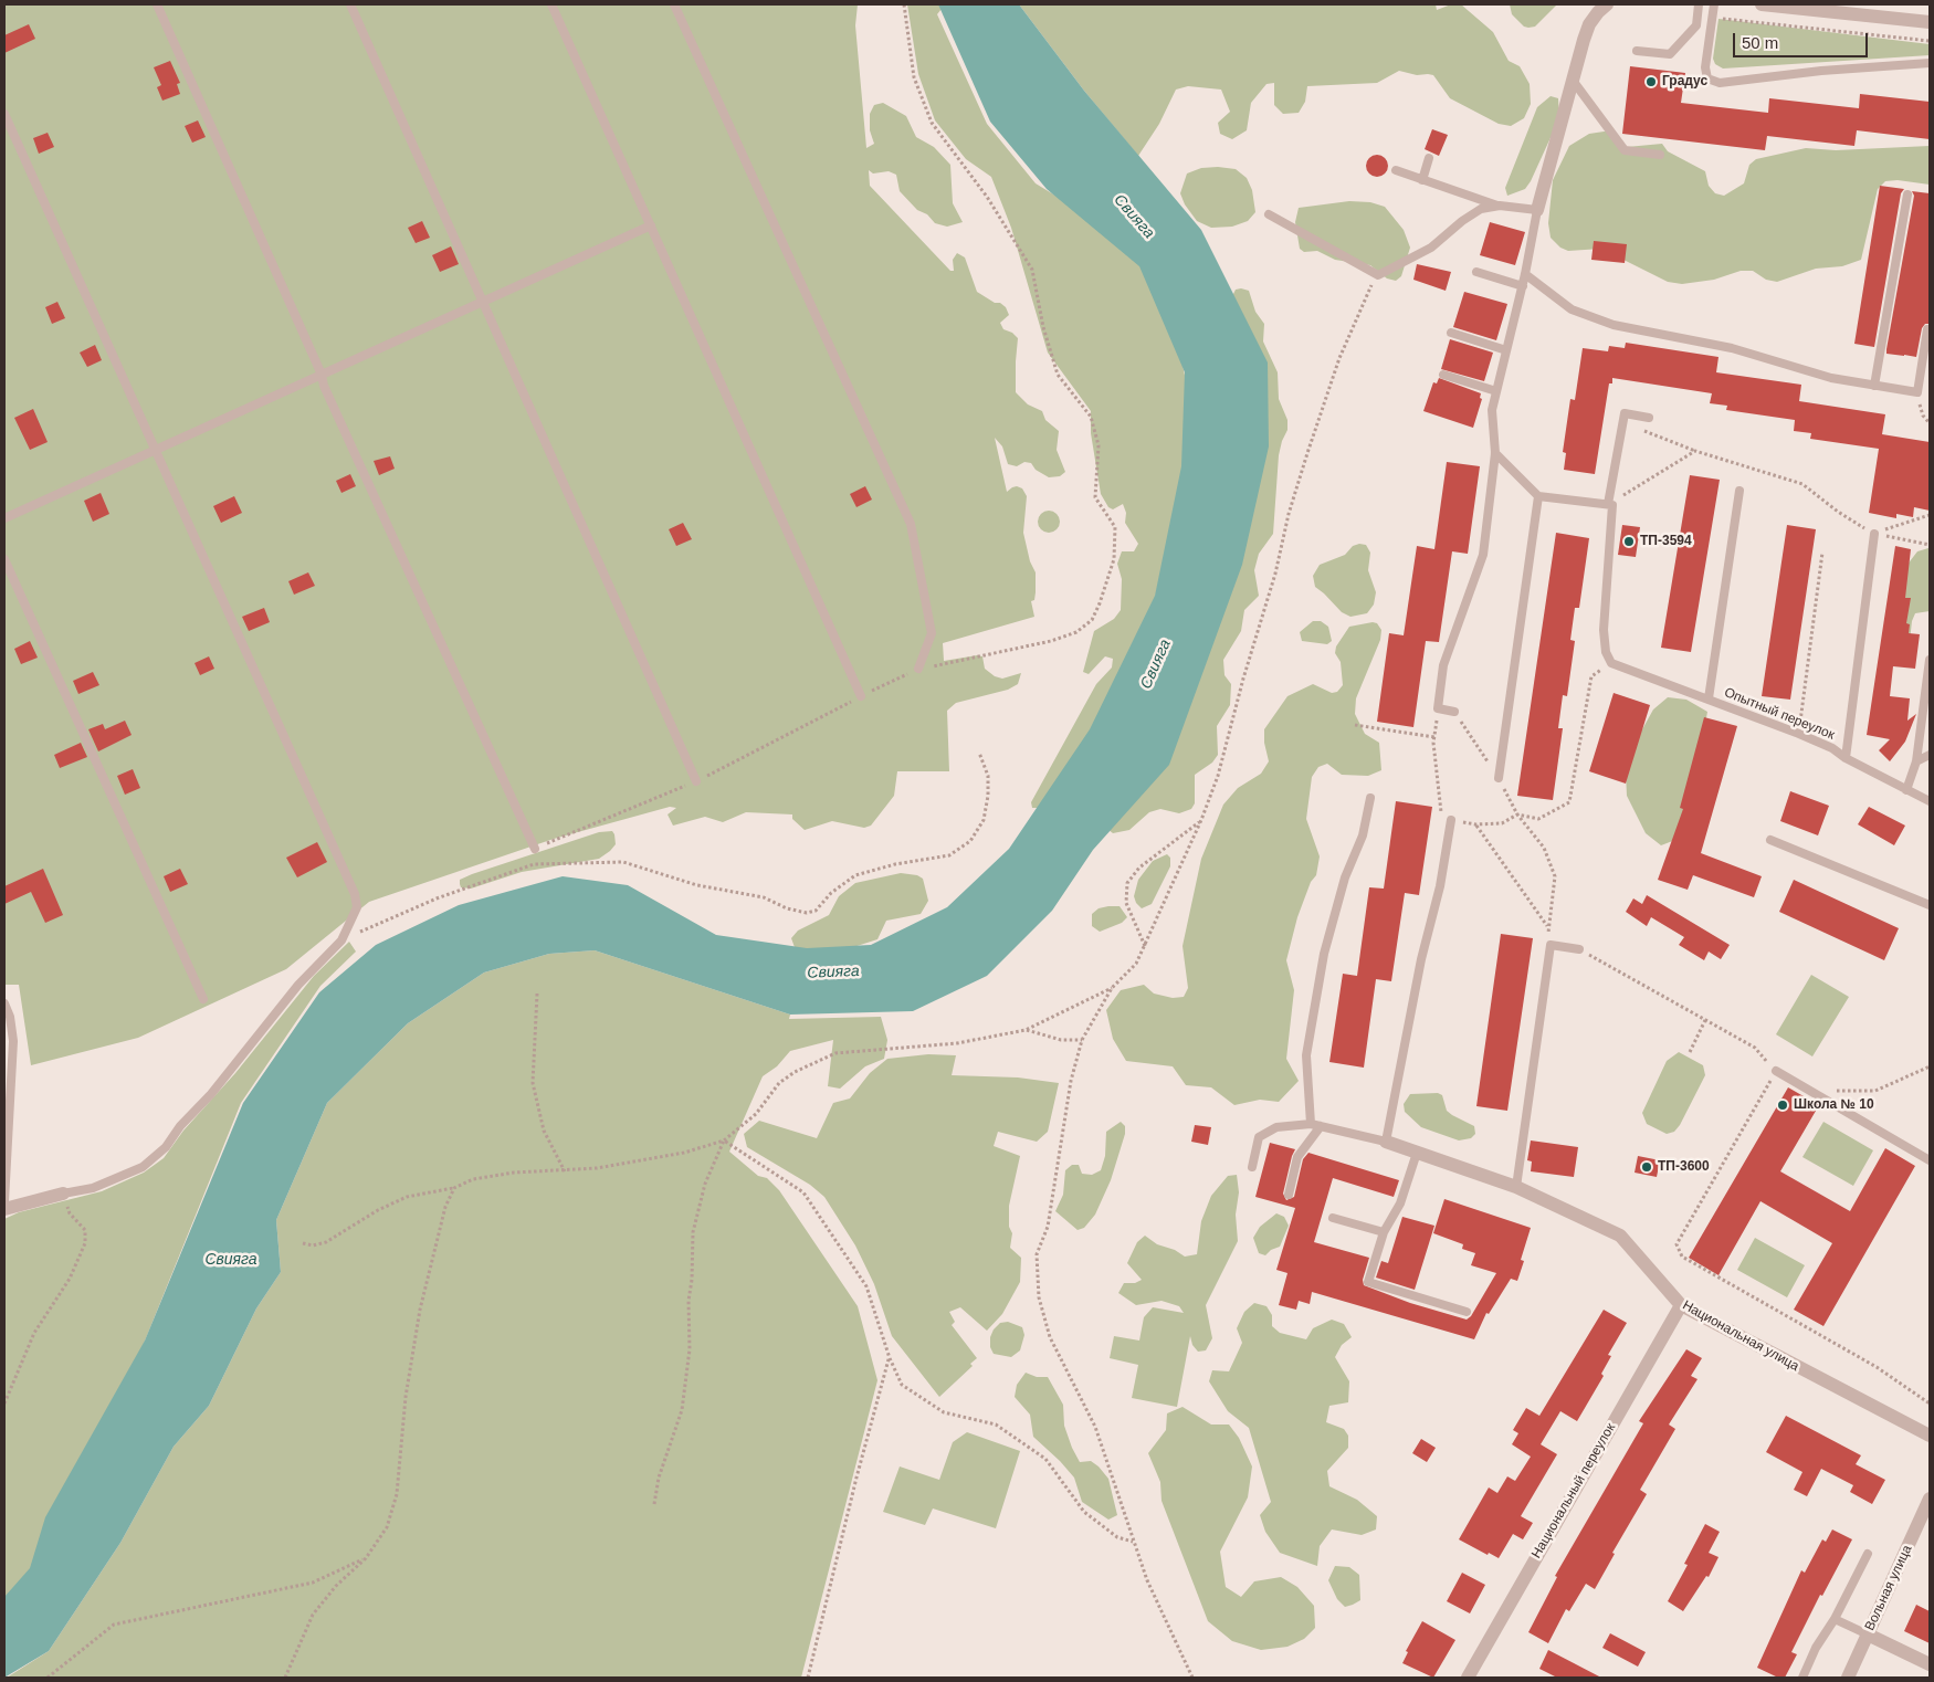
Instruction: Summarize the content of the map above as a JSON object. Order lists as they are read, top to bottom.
{
  "streets": {
    "street": ["Национальная улица", "Национальный переулок", "Вольная улица"],
    "lane": ["Опытный переулок"]
  },
  "crossings": [
    ["Национальная улица", "Национальный переулок"]
  ],
  "water": ["Свияга"],
  "places": [
    "Градус",
    "ТП-3594",
    "Школа № 10",
    "ТП-3600"
  ],
  "scale_bar": "50 m"
}
